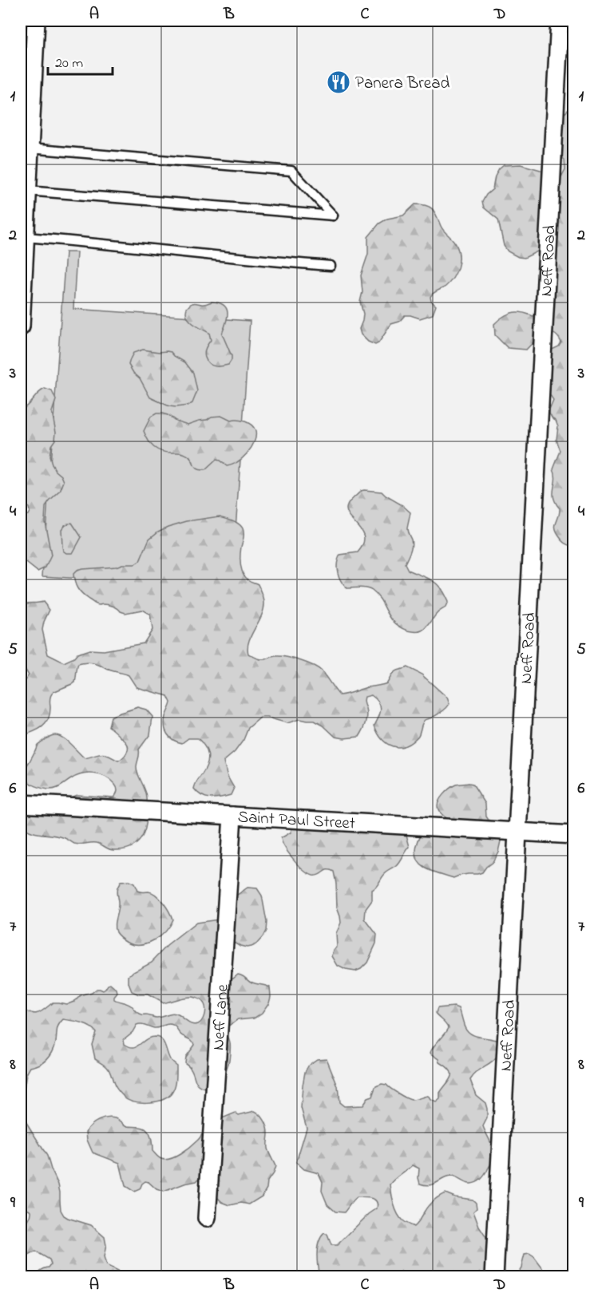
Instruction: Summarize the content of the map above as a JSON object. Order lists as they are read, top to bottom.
{
  "streets": {
    "street": ["Neff Road", "Saint Paul Street", "Neff Lane"]
  },
  "crossings": [
    ["Neff Road", "Saint Paul Street"],
    ["Saint Paul Street", "Neff Lane"]
  ],
  "places": {
    "restaurant": ["Panera Bread"]
  },
  "scale_bar": "20 m",
  "grid": {
    "columns": [
      "A",
      "B",
      "C",
      "D"
    ],
    "rows": [
      "1",
      "2",
      "3",
      "4",
      "5",
      "6",
      "7",
      "8",
      "9"
    ]
  }
}
